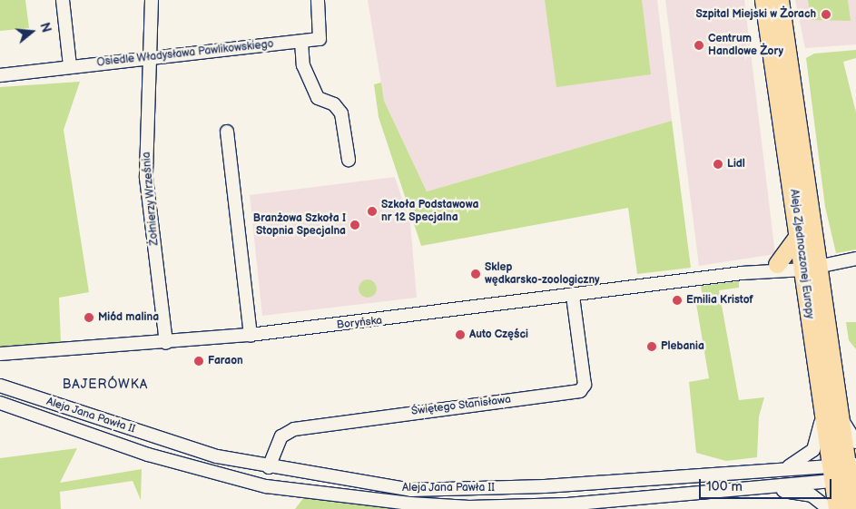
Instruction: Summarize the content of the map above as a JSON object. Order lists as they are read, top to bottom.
{
  "streets": {
    "main road": ["Aleja Zjednoczonej Europy"],
    "street": [
      "Osiedle Władysława Pawlikowskiego",
      "Żołnierzy Września",
      "Boryńska",
      "Świętego Stanisława",
      "Aleja Jana Pawła II"
    ]
  },
  "crossings": [
    ["Osiedle Władysława Pawlikowskiego", "Żołnierzy Września"],
    ["Żołnierzy Września", "Boryńska"],
    ["Aleja Zjednoczonej Europy", "Aleja Jana Pawła II"],
    ["Boryńska", "Świętego Stanisława"],
    ["Świętego Stanisława", "Aleja Jana Pawła II"]
  ],
  "districts": ["BAJERÓWKA"],
  "places": [
    "Szpital Miejski w Żorach",
    "Centrum Handlowe Żory",
    "Lidl",
    "Szkoła Podstawowa nr 12 Specjalna",
    "Branżowa Szkoła I Stopnia Specjalna",
    "Sklep wędkarsko-zoologiczny",
    "Emilia Kristof",
    "Miód malina",
    "Auto Części",
    "Plebania",
    "Faraon"
  ],
  "scale_bar": "100 m",
  "north": "right"
}
